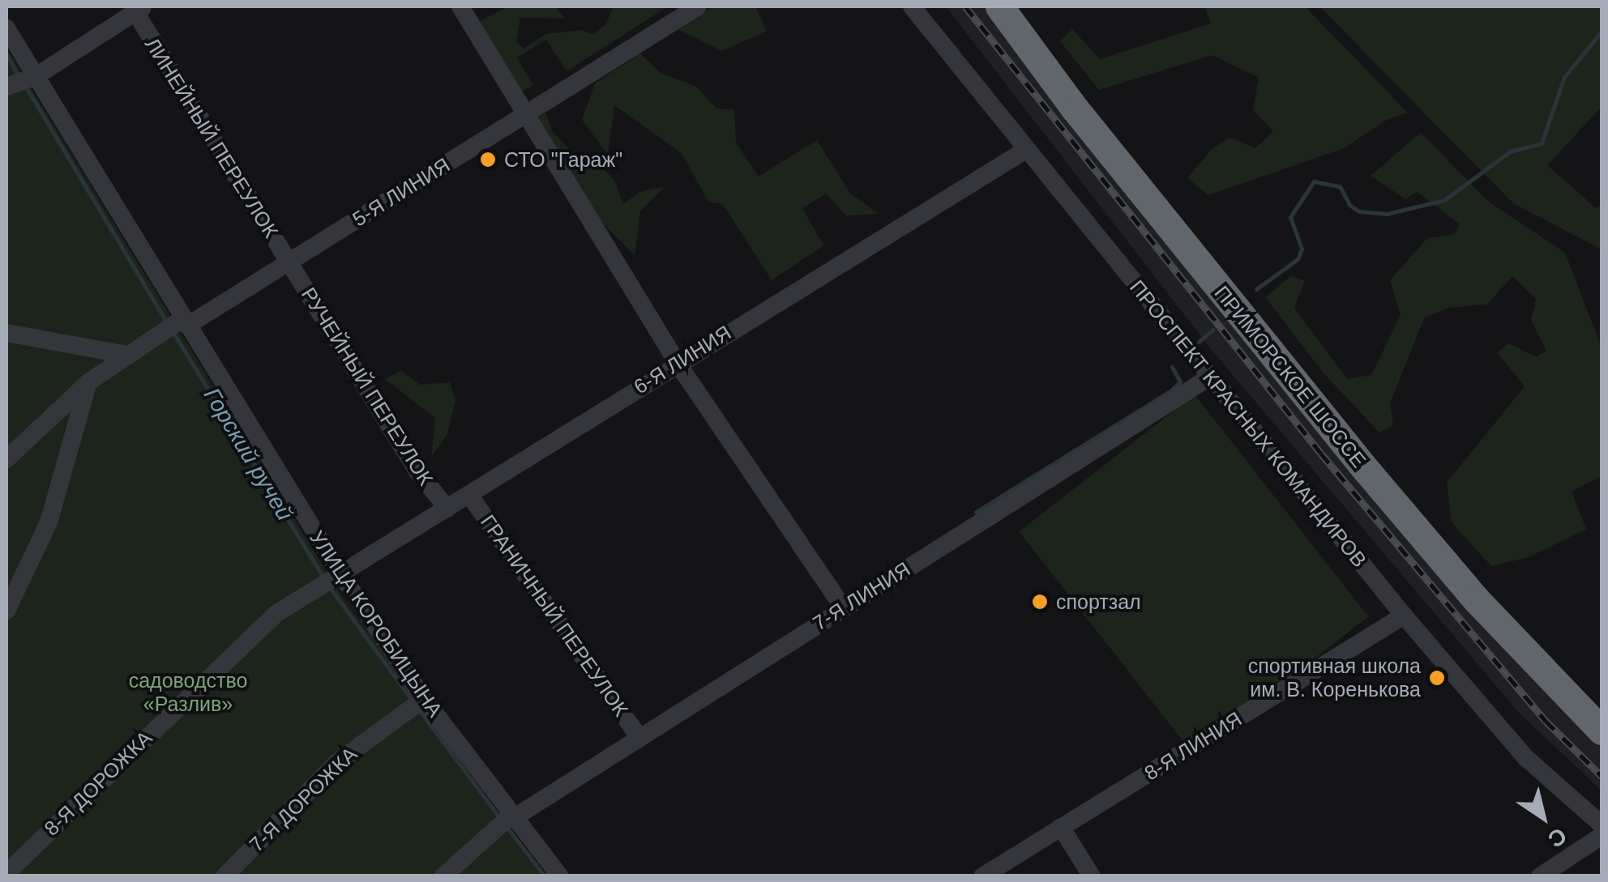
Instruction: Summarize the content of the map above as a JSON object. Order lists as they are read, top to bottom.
{
  "streets": {
    "highway": ["ПРИМОРСКОЕ ШОССЕ"],
    "street": [
      "ЛИНЕЙНЫЙ ПЕРЕУЛОК",
      "5-Я ЛИНИЯ",
      "6-Я ЛИНИЯ",
      "РУЧЕЙНЫЙ ПЕРЕУЛОК",
      "ПРОСПЕКТ КРАСНЫХ КОМАНДИРОВ",
      "7-Я ЛИНИЯ",
      "ГРАНИЧНЫЙ ПЕРЕУЛОК",
      "УЛИЦА КОРОБИЦЫНА",
      "8-Я ЛИНИЯ",
      "8-Я ДОРОЖКА",
      "7-Я ДОРОЖКА"
    ]
  },
  "crossings": [
    ["ЛИНЕЙНЫЙ ПЕРЕУЛОК", "5-Я ЛИНИЯ"],
    ["ЛИНЕЙНЫЙ ПЕРЕУЛОК", "РУЧЕЙНЫЙ ПЕРЕУЛОК"],
    ["5-Я ЛИНИЯ", "РУЧЕЙНЫЙ ПЕРЕУЛОК"],
    ["5-Я ЛИНИЯ", "УЛИЦА КОРОБИЦЫНА"],
    ["6-Я ЛИНИЯ", "РУЧЕЙНЫЙ ПЕРЕУЛОК"],
    ["6-Я ЛИНИЯ", "ПРОСПЕКТ КРАСНЫХ КОМАНДИРОВ"],
    ["6-Я ЛИНИЯ", "ГРАНИЧНЫЙ ПЕРЕУЛОК"],
    ["6-Я ЛИНИЯ", "УЛИЦА КОРОБИЦЫНА"],
    ["6-Я ЛИНИЯ", "8-Я ДОРОЖКА"],
    ["ПРОСПЕКТ КРАСНЫХ КОМАНДИРОВ", "7-Я ЛИНИЯ"],
    ["ПРОСПЕКТ КРАСНЫХ КОМАНДИРОВ", "8-Я ЛИНИЯ"],
    ["7-Я ЛИНИЯ", "ГРАНИЧНЫЙ ПЕРЕУЛОК"],
    ["7-Я ЛИНИЯ", "УЛИЦА КОРОБИЦЫНА"],
    ["УЛИЦА КОРОБИЦЫНА", "8-Я ДОРОЖКА"],
    ["УЛИЦА КОРОБИЦЫНА", "7-Я ДОРОЖКА"]
  ],
  "water": ["Горский ручей"],
  "parks": ["садоводство «Разлив»"],
  "places": ["СТО \"Гараж\"", "спортзал", "спортивная школа им. В. Коренькова"],
  "north": "bottom right"
}
